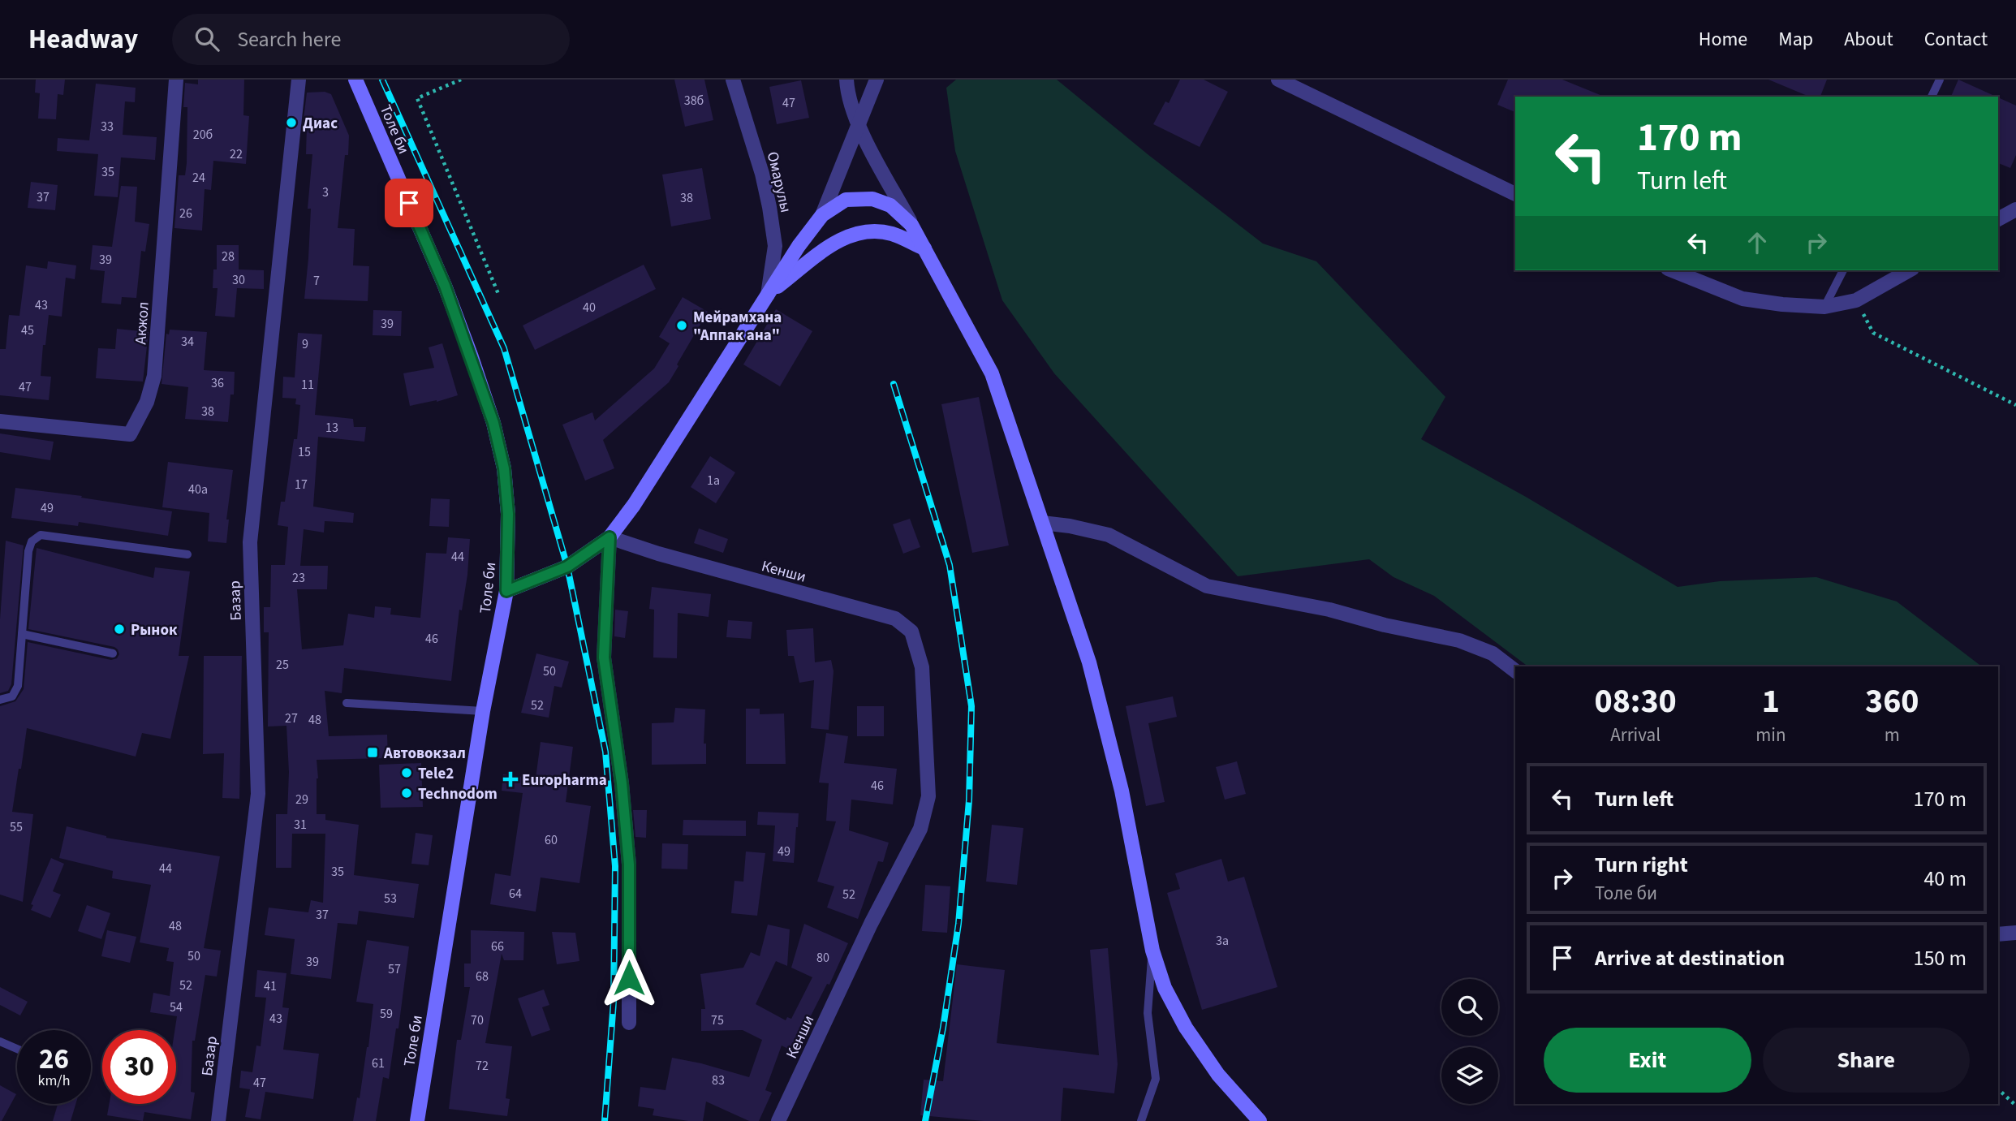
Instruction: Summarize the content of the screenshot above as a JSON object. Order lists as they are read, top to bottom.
{
  "streets": {
    "main road": ["Толе би"],
    "street": [
      "Омарулы",
      "Акжол",
      "Кенши",
      "Базар"
    ]
  },
  "places": {
    "other": [
      "Диас",
      "Мейрамхана \"Аппак ана\"",
      "Рынок",
      "Tele2",
      "Technodom"
    ],
    "transit": ["Автовокзал"],
    "health": ["Europharma"]
  },
  "house_numbers": [
    "38б",
    "47",
    "33",
    "20б",
    "22",
    "35",
    "24",
    "3",
    "37",
    "38",
    "26",
    "28",
    "39",
    "30",
    "7",
    "43",
    "40",
    "39",
    "45",
    "34",
    "9",
    "36",
    "11",
    "47",
    "38",
    "13",
    "15",
    "1а",
    "17",
    "40а",
    "49",
    "44",
    "23",
    "46",
    "25",
    "50",
    "52",
    "27",
    "48",
    "46",
    "29",
    "31",
    "55",
    "60",
    "49",
    "44",
    "35",
    "64",
    "52",
    "53",
    "37",
    "48",
    "3а",
    "66",
    "50",
    "80",
    "39",
    "57",
    "68",
    "52",
    "41",
    "54",
    "59",
    "43",
    "70",
    "75",
    "61",
    "72",
    "83",
    "47"
  ],
  "page": {
    "header": "Headway",
    "search": "Search here",
    "nav": [
      "Home",
      "Map",
      "About",
      "Contact"
    ],
    "turn": ["170 m", "Turn left"],
    "eta": [
      "08:30",
      "Arrival",
      "1",
      "min",
      "360",
      "m"
    ],
    "list": [
      {
        "name": "Turn left",
        "value": "170 m"
      },
      {
        "name": "Turn right",
        "note": "Толе би",
        "value": "40 m"
      },
      {
        "name": "Arrive at destination",
        "value": "150 m"
      }
    ],
    "buttons": ["Exit", "Share"],
    "speed": "26 km/h",
    "limit": "30"
  }
}
